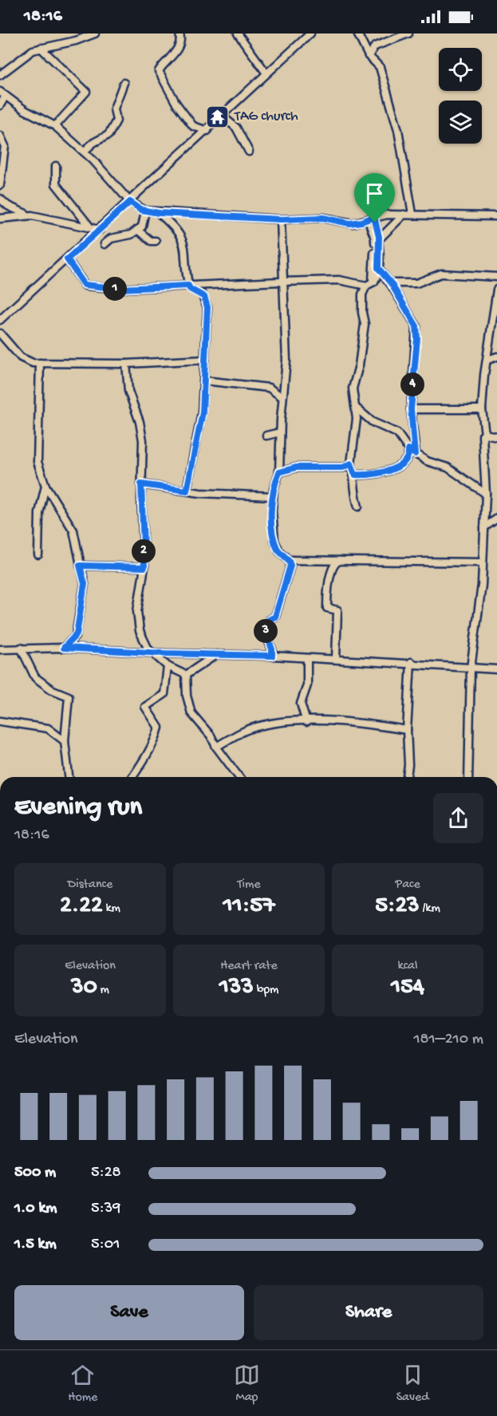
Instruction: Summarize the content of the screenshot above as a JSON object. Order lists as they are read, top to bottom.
{
  "places": {
    "temple": ["TAG church"]
  },
  "page": {
    "status": "18:16",
    "pins": [
      "1",
      "4",
      "2",
      "3"
    ],
    "heading": ["Evening run", "18:16"],
    "stats": [
      ["Distance", "2.22 km"],
      ["Time", "11:57"],
      ["Pace", "5:23 /km"],
      ["Elevation", "30 m"],
      ["Heart rate", "133 bpm"],
      ["kcal", "154"]
    ],
    "chart": ["Elevation", "181–210 m"],
    "list": [
      {
        "name": "500 m",
        "note": "5:28"
      },
      {
        "name": "1.0 km",
        "note": "5:39"
      },
      {
        "name": "1.5 km",
        "note": "5:01"
      }
    ],
    "buttons": ["Save", "Share"],
    "tabs": ["Home", "Map", "Saved"]
  }
}
